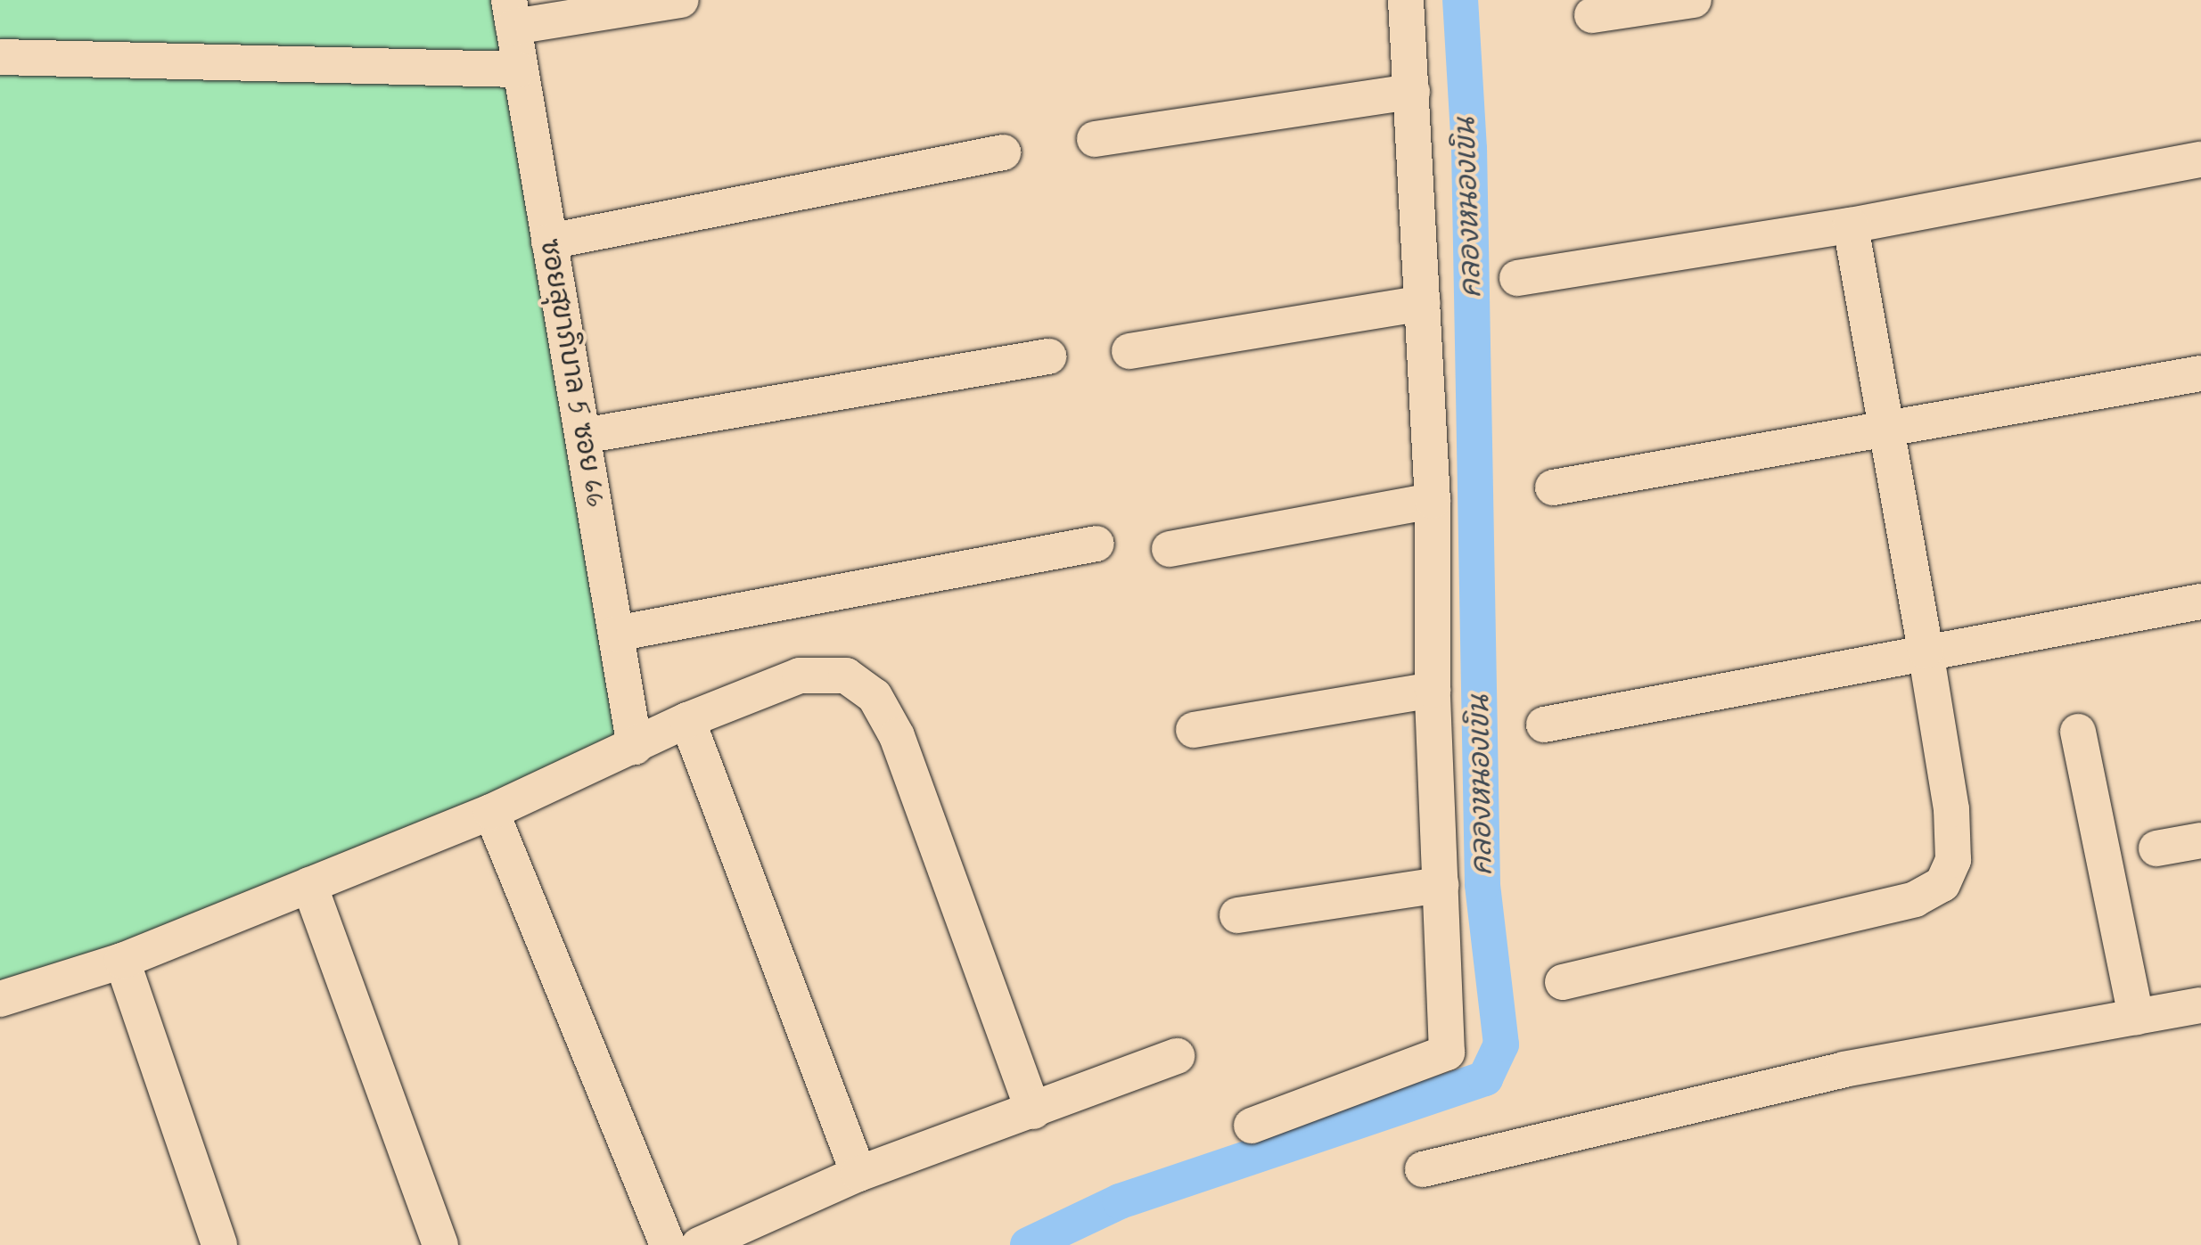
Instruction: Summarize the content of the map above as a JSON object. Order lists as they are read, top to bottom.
{
  "streets": {
    "street": ["ซอยสุขาภิบาล 5 ซอย 66"]
  },
  "water": ["คลองหนองเขิน"]
}
